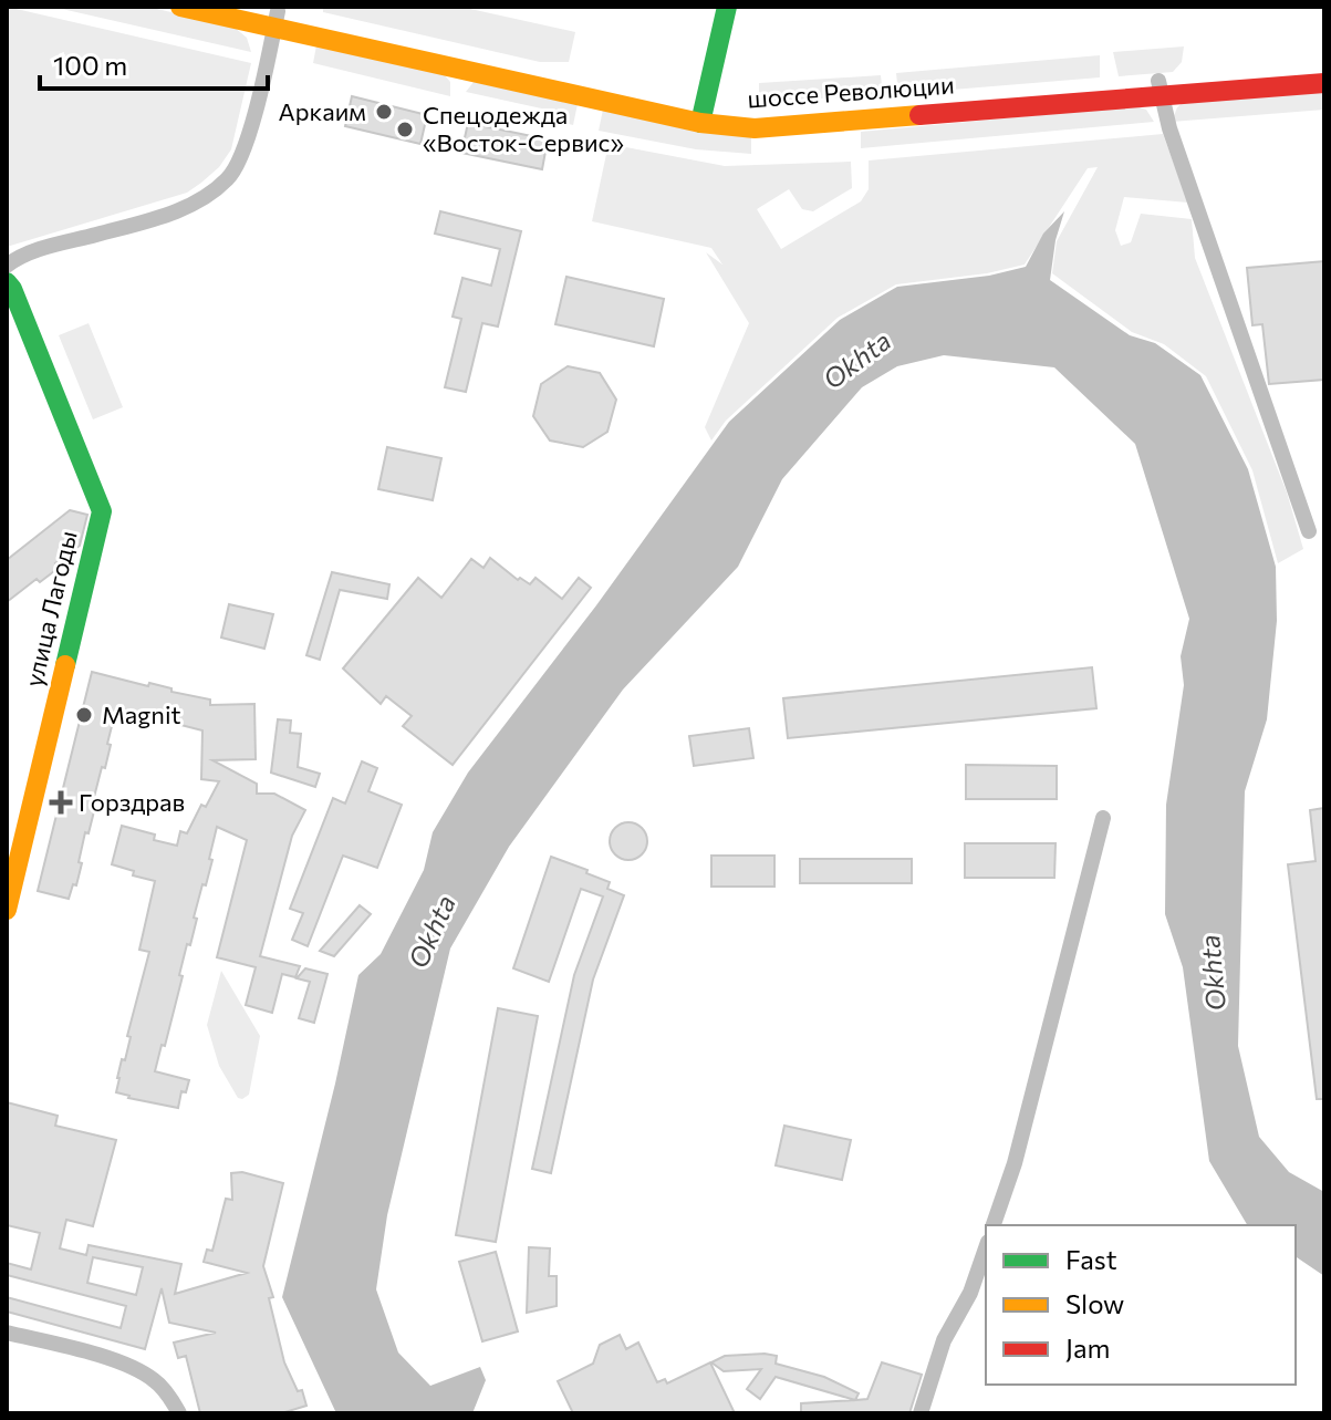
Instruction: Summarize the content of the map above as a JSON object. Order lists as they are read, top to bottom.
{
  "streets": {
    "main road": ["шоссе Революции", "улица Лагоды"]
  },
  "water": ["Okhta"],
  "places": {
    "other": ["Аркаим", "Спецодежда «Восток-Сервис»", "Magnit"],
    "health": ["Горздрав"]
  },
  "legend": ["Fast", "Slow", "Jam"],
  "scale_bar": "100 m"
}
